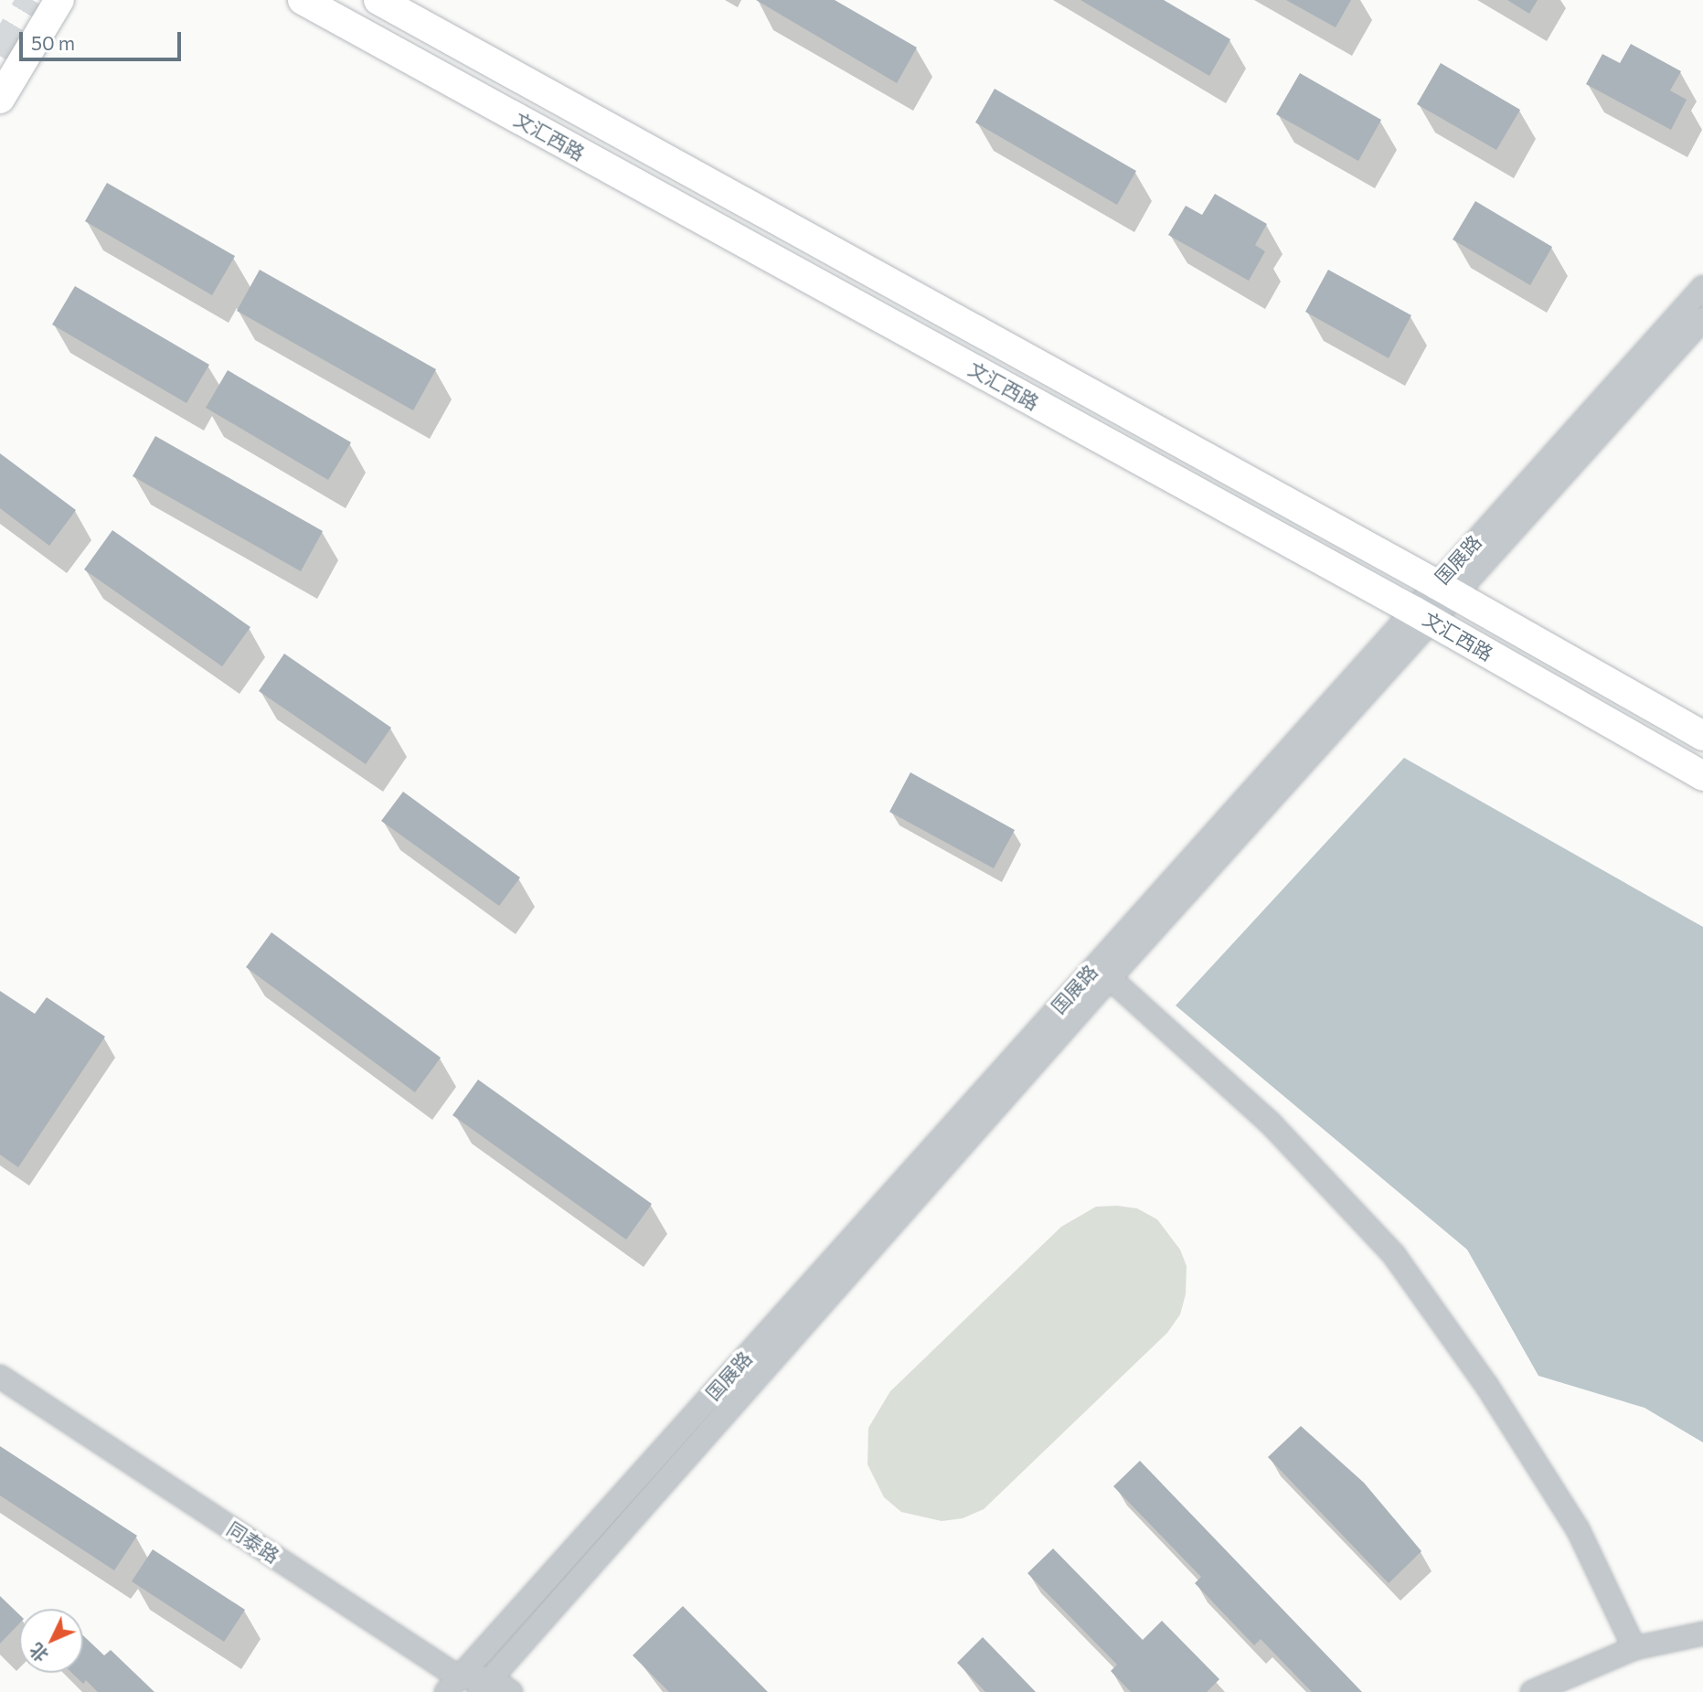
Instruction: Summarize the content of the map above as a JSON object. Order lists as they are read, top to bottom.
{
  "streets": {
    "main road": ["文汇西路"],
    "street": ["国展路", "同泰路"]
  },
  "crossings": [
    ["文汇西路", "国展路"],
    ["国展路", "同泰路"]
  ],
  "scale_bar": "50 m",
  "north": "bottom left"
}
